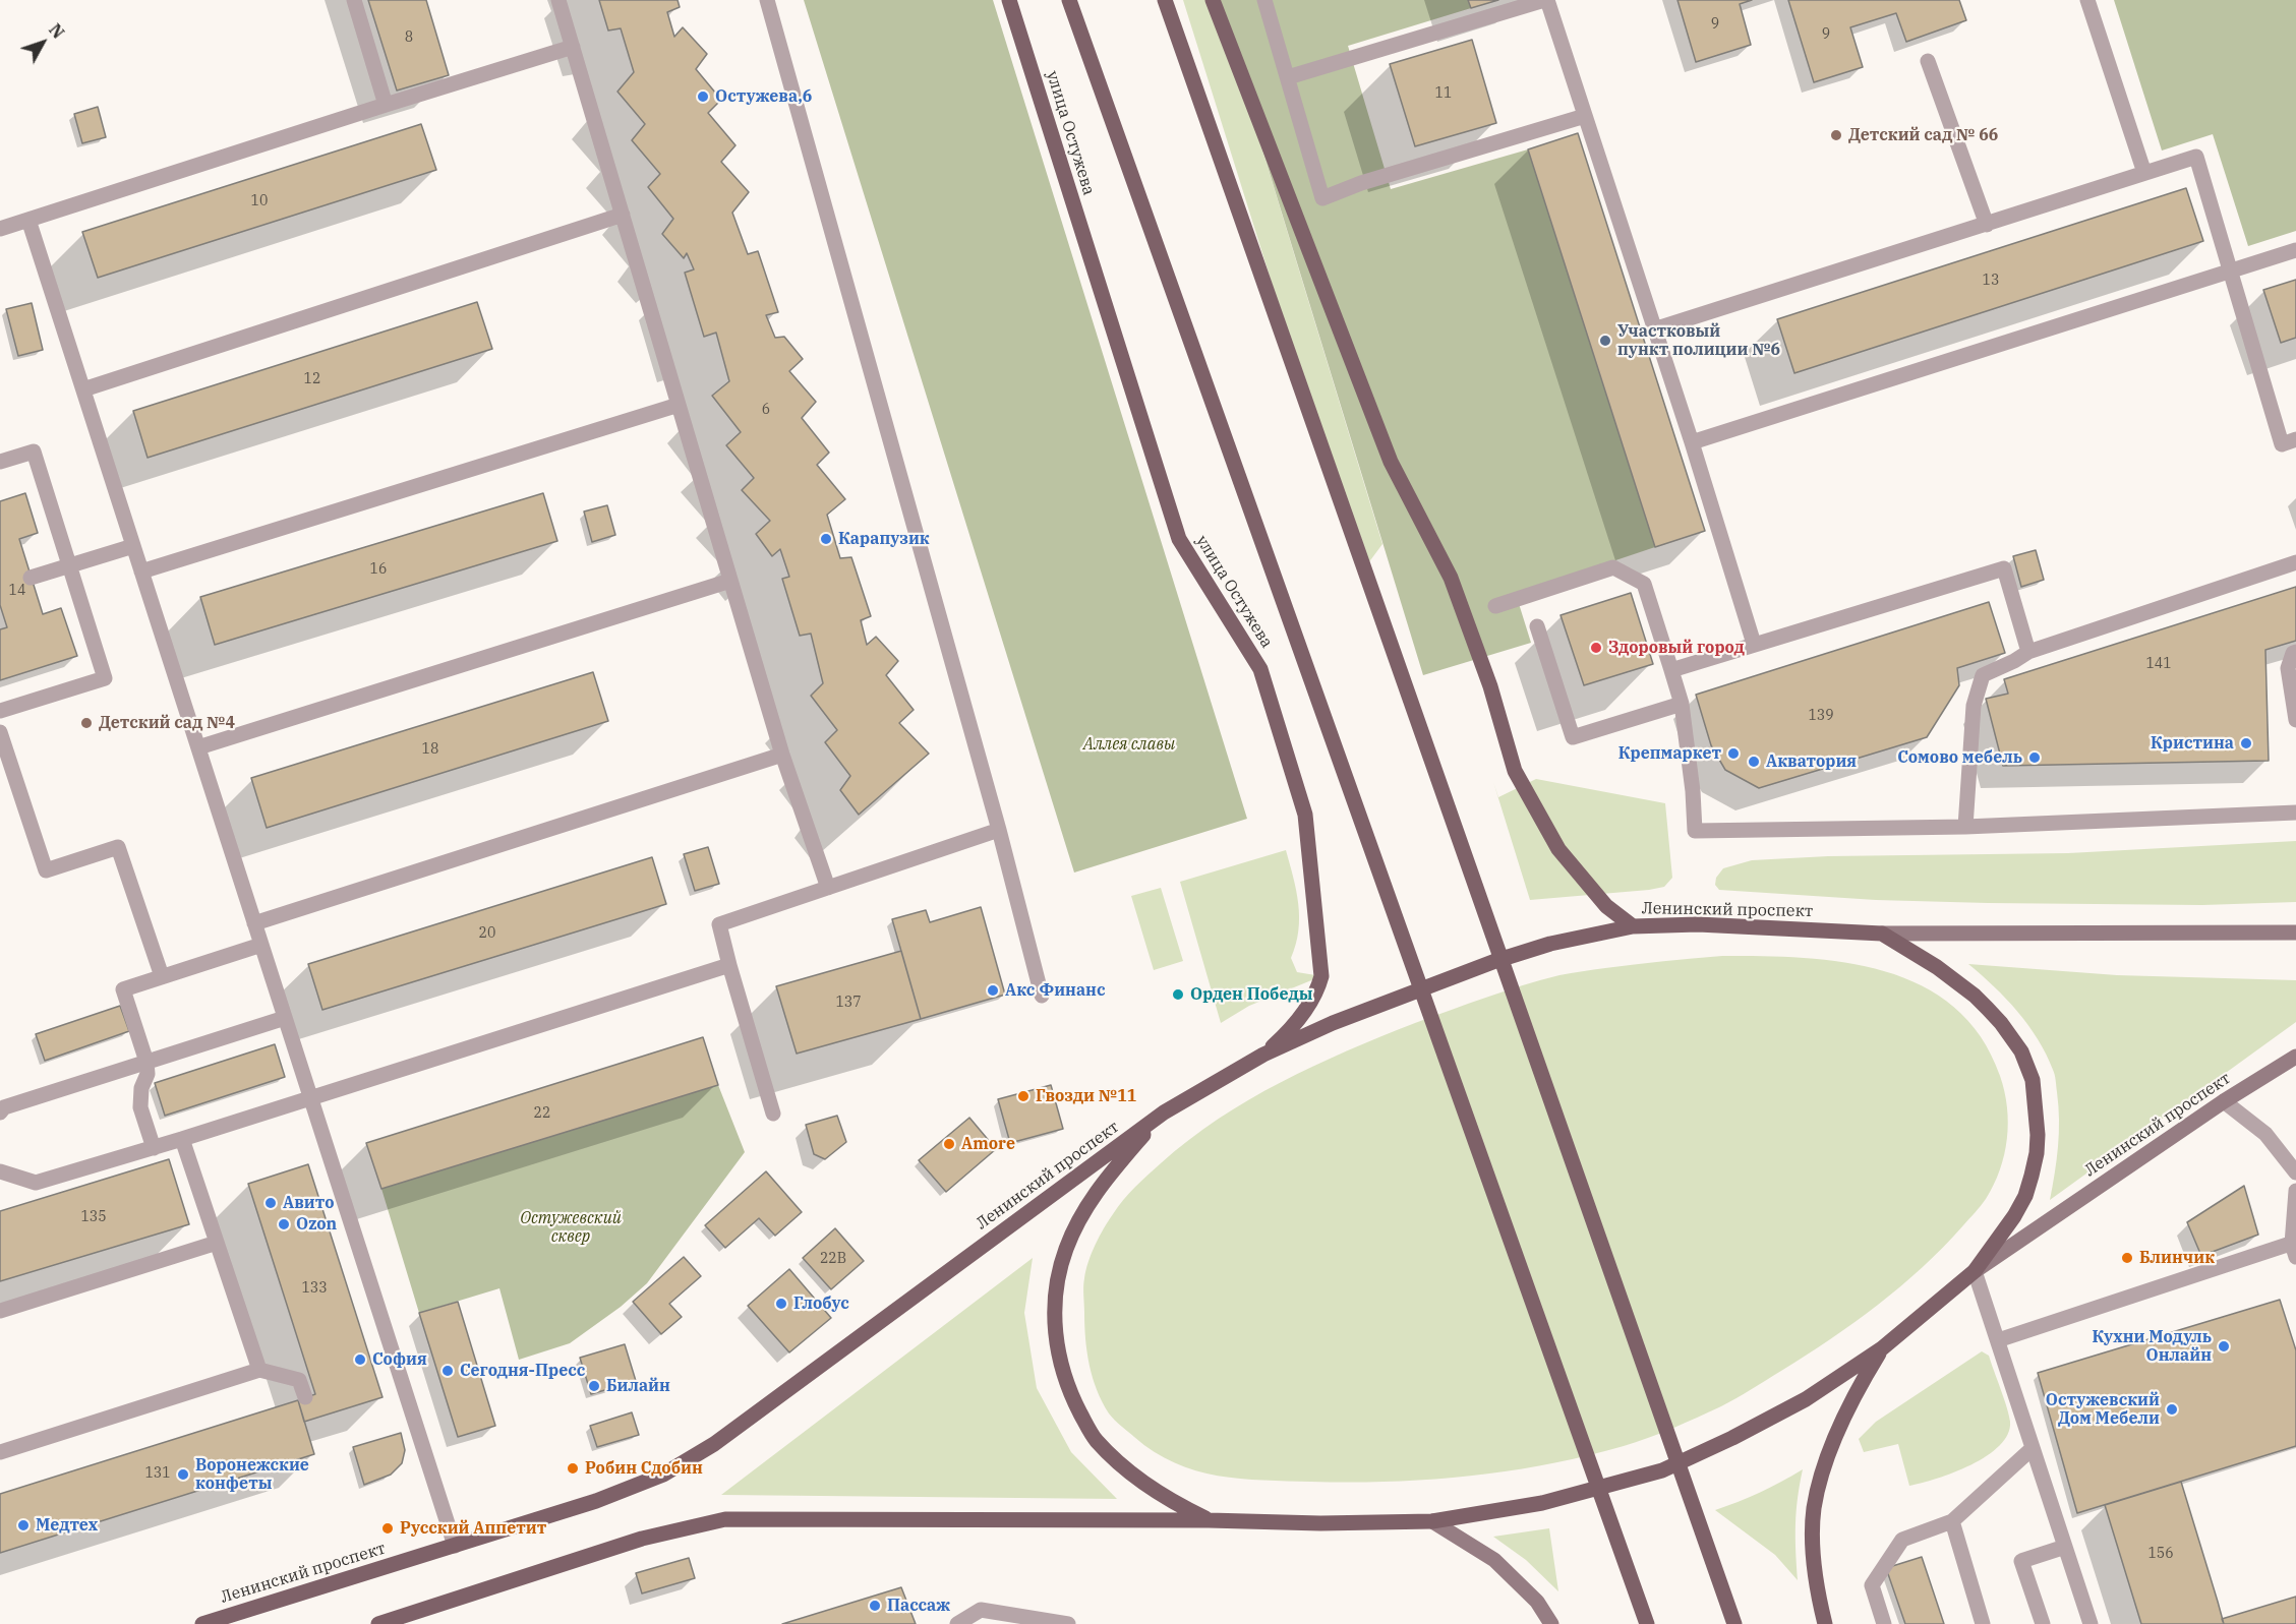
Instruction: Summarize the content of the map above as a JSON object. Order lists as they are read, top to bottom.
{
  "streets": {
    "main road": ["улица Остужева", "Ленинский проспект"]
  },
  "crossings": [
    ["улица Остужева", "Ленинский проспект"]
  ],
  "parks": ["Аллея славы", "Остужевский сквер"],
  "places": [
    "Остужева,6",
    "Детский сад № 66",
    "Участковый пункт полиции №6",
    "Карапузик",
    "Здоровый город",
    "Детский сад №4",
    "Кристина",
    "Крепмаркет",
    "Сомово мебель",
    "Акватория",
    "Акс Финанс",
    "Орден Победы",
    "Гвозди №11",
    "Amore",
    "Авито",
    "Ozon",
    "Блинчик",
    "Глобус",
    "Кухни Модуль Онлайн",
    "София",
    "Сегодня-Пресс",
    "Билайн",
    "Остужевский Дом Мебели",
    "Робин Сдобин",
    "Воронежские конфеты",
    "Медтех",
    "Русский Аппетит",
    "Пассаж"
  ],
  "house_numbers": [
    "9",
    "9",
    "8",
    "11",
    "10",
    "13",
    "12",
    "6",
    "16",
    "14",
    "141",
    "139",
    "18",
    "20",
    "137",
    "22",
    "135",
    "22В",
    "133",
    "131",
    "156"
  ],
  "north": "top right"
}
